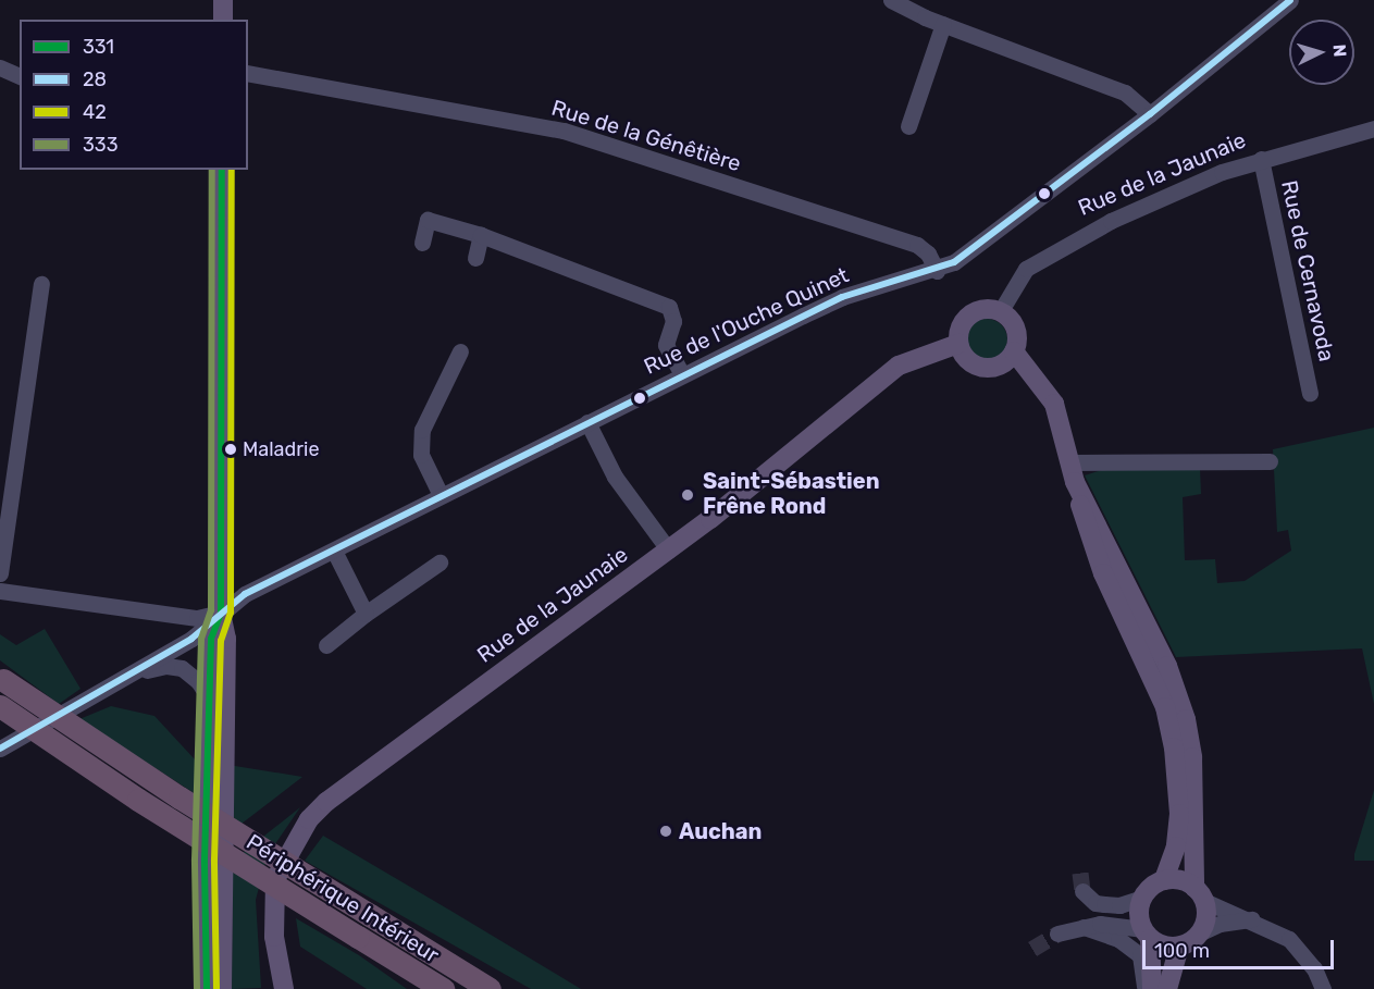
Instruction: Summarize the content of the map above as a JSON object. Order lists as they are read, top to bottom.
{
  "streets": {
    "highway": ["Périphérique Intérieur"],
    "main road": ["Rue de la Jaunaie"],
    "street": ["Rue de la Génêtière", "Rue de Cernavoda", "Rue de l'Ouche Quinet"]
  },
  "crossings": [
    ["Rue de la Génêtière", "Rue de l'Ouche Quinet"],
    ["Rue de la Jaunaie", "Rue de Cernavoda"]
  ],
  "places": ["Maladrie", "Saint-Sébastien Frêne Rond", "Auchan"],
  "lines": [
    "transit line 28",
    "transit line 331",
    "transit line 42",
    "transit line 333"
  ],
  "legend": [
    "331",
    "28",
    "42",
    "333"
  ],
  "scale_bar": "100 m",
  "north": "right"
}
